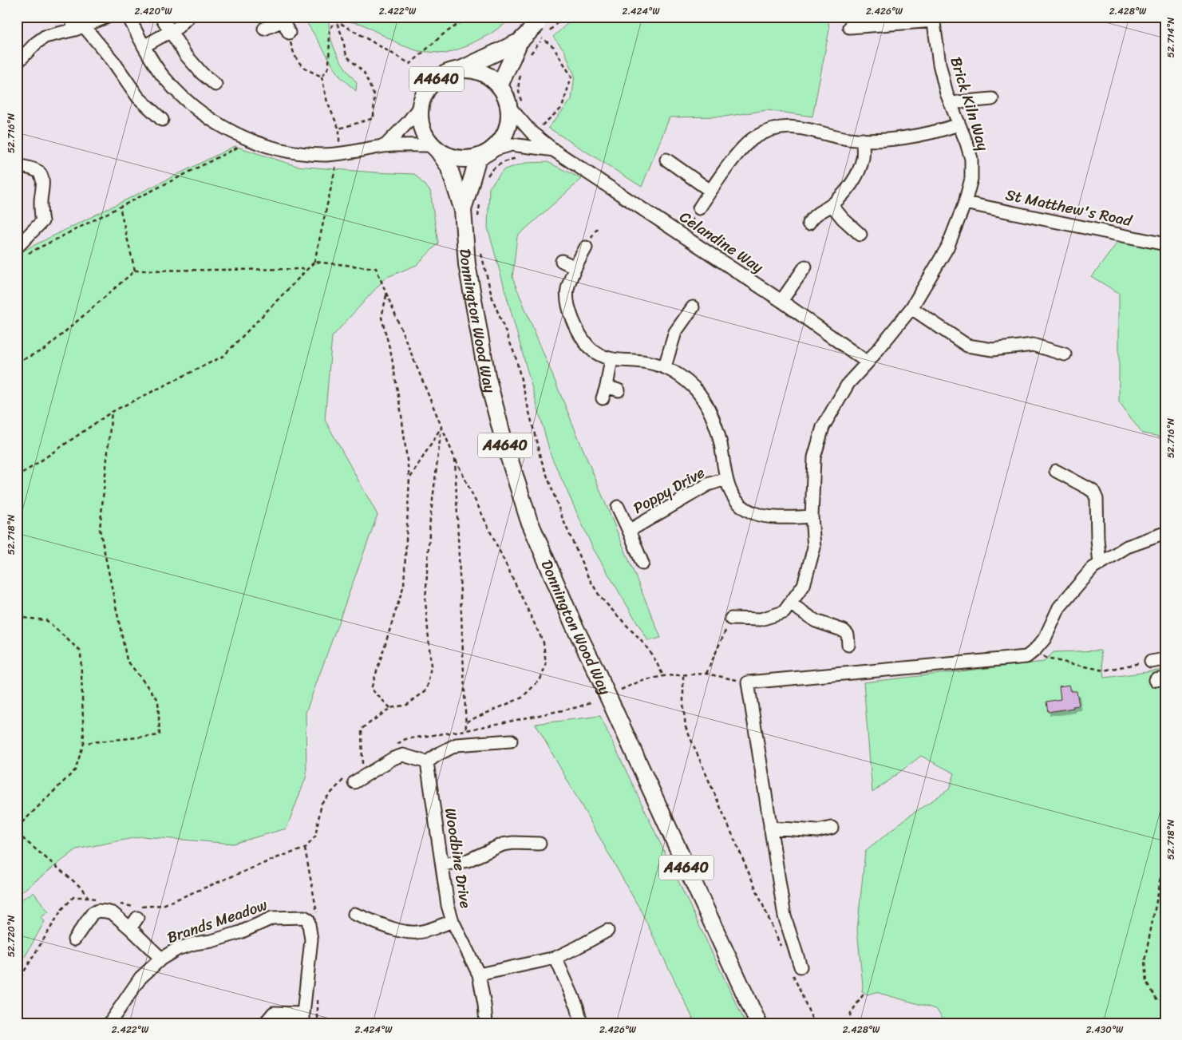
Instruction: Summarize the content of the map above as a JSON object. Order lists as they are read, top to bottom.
{
  "streets": {
    "main road": ["A4640", "Donnington Wood Way"],
    "street": [
      "Brick Kiln Way",
      "St Matthew's Road",
      "Celandine Way",
      "Poppy Drive",
      "Woodbine Drive",
      "Brands Meadow"
    ]
  },
  "crossings": [
    ["A4640", "Celandine Way"],
    ["A4640", "Donnington Wood Way"],
    ["Brick Kiln Way", "St Matthew's Road"],
    ["Brick Kiln Way", "Celandine Way"],
    ["Celandine Way", "Donnington Wood Way"]
  ],
  "coordinates": [
    "2.420°W",
    "2.422°W",
    "2.424°W",
    "2.426°W",
    "2.428°W",
    "52.714°N",
    "52.716°N",
    "52.718°N",
    "52.720°N",
    "2.430°W"
  ]
}
